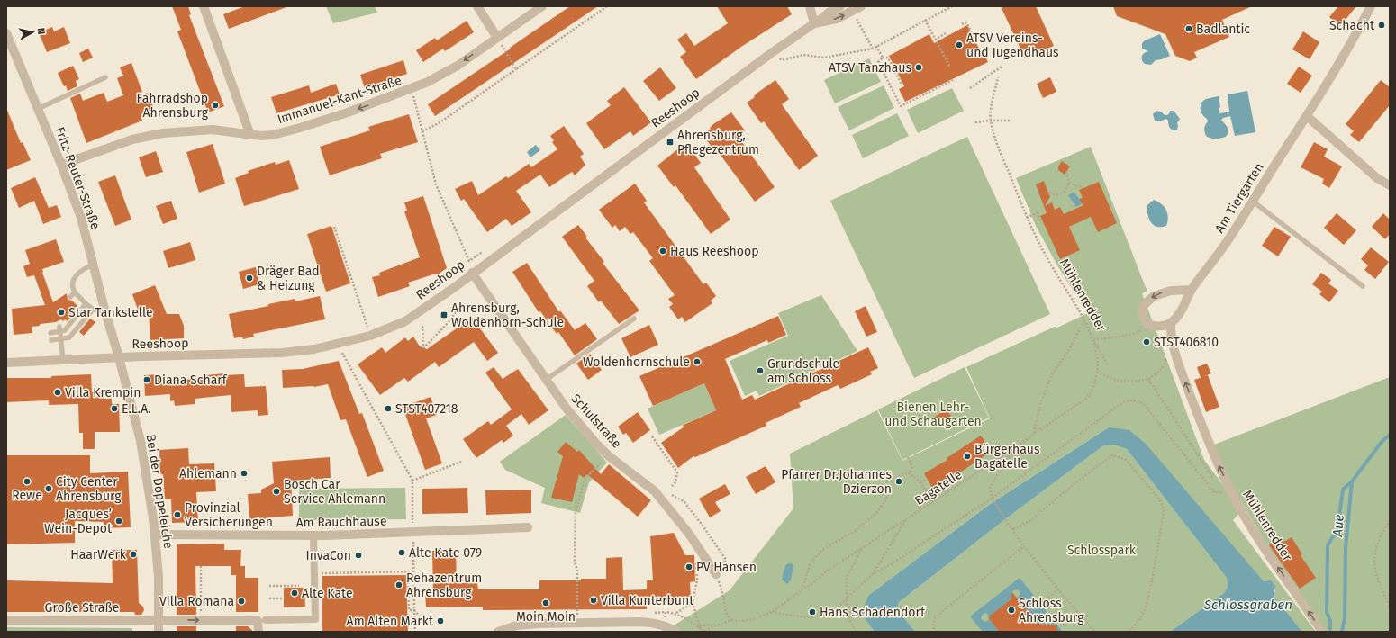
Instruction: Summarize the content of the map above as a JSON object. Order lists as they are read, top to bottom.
{
  "streets": {
    "street": [
      "Immanuel-Kant-Straße",
      "Reeshoop",
      "Fritz-Reuter-Straße",
      "Am Tiergarten",
      "Mühlenredder",
      "Schulstraße",
      "Bei der Doppeleiche",
      "Am Rauchhause",
      "Große Straße"
    ],
    "path": ["Bagatelle"]
  },
  "crossings": [
    ["Immanuel-Kant-Straße", "Fritz-Reuter-Straße"],
    ["Reeshoop", "Fritz-Reuter-Straße"],
    ["Reeshoop", "Schulstraße"],
    ["Reeshoop", "Bei der Doppeleiche"],
    ["Fritz-Reuter-Straße", "Bei der Doppeleiche"],
    ["Am Tiergarten", "Mühlenredder"],
    ["Mühlenredder", "Bagatelle"],
    ["Bei der Doppeleiche", "Am Rauchhause"],
    ["Bei der Doppeleiche", "Große Straße"]
  ],
  "one_way": ["Immanuel-Kant-Straße"],
  "water": ["Aue", "Schlossgraben"],
  "parks": ["Bienen Lehr- und Schaugarten", "Schlosspark"],
  "places": {
    "other": [
      "Schacht",
      "Badlantic",
      "ATSV Vereins- und Jugendhaus",
      "ATSV Tanzhaus",
      "Fahrradshop Ahrensburg",
      "Haus Reeshoop",
      "Dräger Bad & Heizung",
      "Star Tankstelle",
      "STST406810",
      "Woldenhornschule",
      "Grundschule am Schloss",
      "Diana Scharf",
      "Villa Krempin",
      "E.L.A.",
      "STST407218",
      "Bürgerhaus Bagatelle",
      "Ahlemann",
      "Rewe",
      "Pfarrer Dr.Johannes Dzierzon",
      "City Center Ahrensburg",
      "Bosch Car Service Ahlemann",
      "Provinzial Versicherungen",
      "Jacques’ Wein-Depot",
      "Alte Kate 079",
      "HaarWerk",
      "InvaCon",
      "PV Hansen",
      "Rehazentrum Ahrensburg",
      "Alte Kate",
      "Villa Kunterbunt",
      "Villa Romana",
      "Moin Moin",
      "Schloss Ahrensburg",
      "Hans Schadendorf",
      "Am Alten Markt"
    ],
    "transit": ["Ahrensburg, Pflegezentrum", "Ahrensburg, Woldenhorn-Schule"]
  },
  "north": "right"
}
